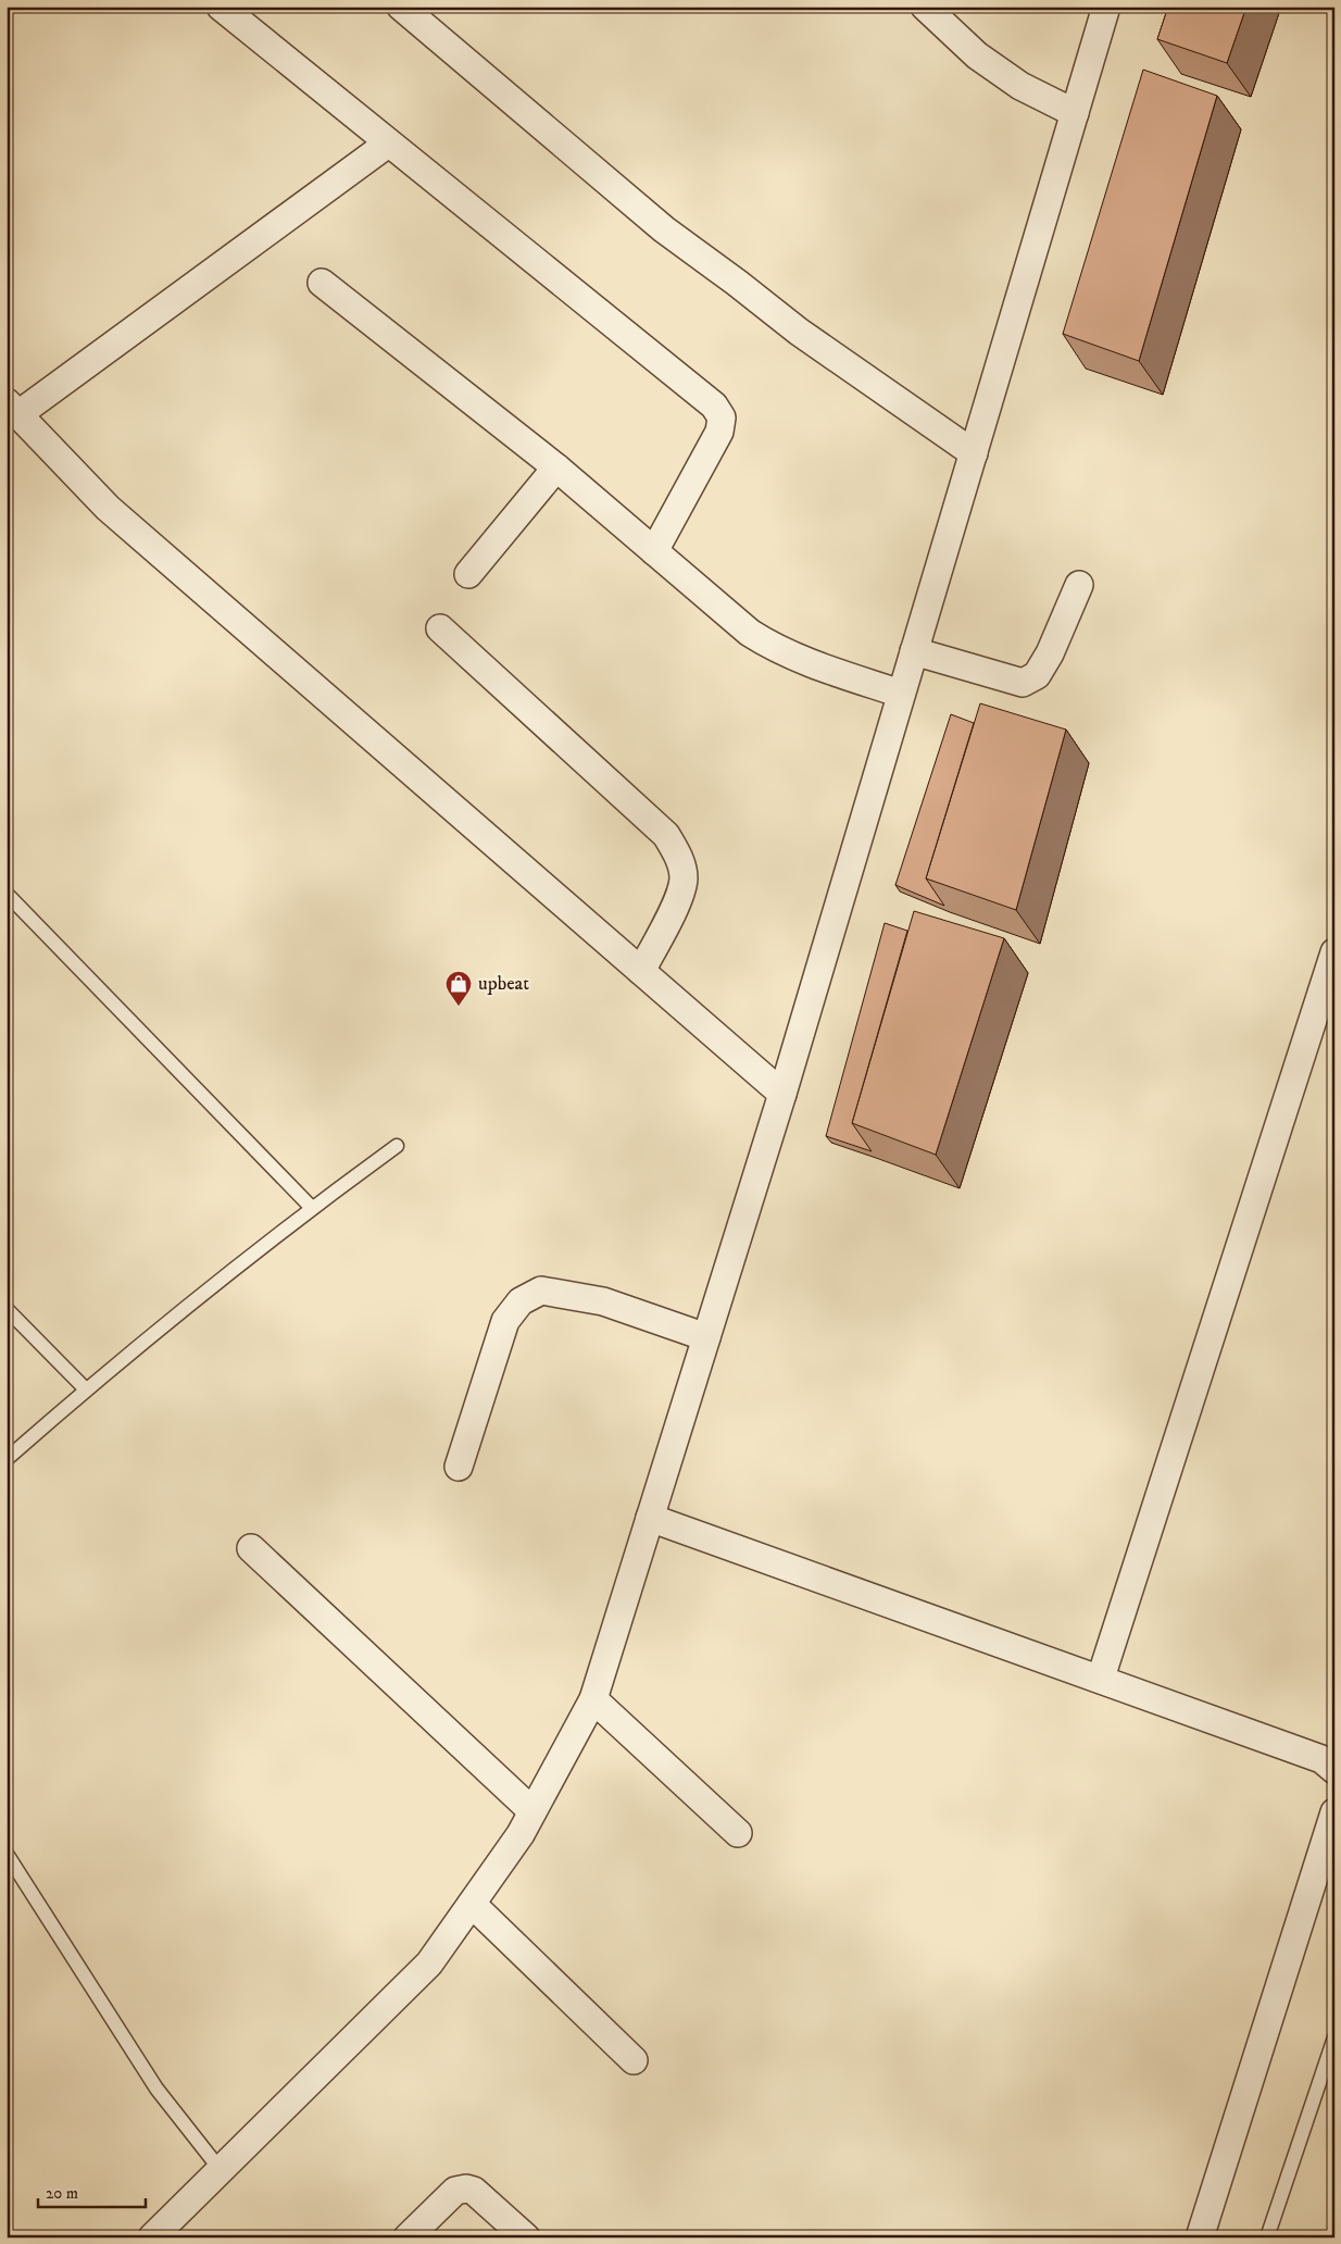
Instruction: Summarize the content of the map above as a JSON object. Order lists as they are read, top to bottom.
{
  "places": {
    "shop": ["upbeat"]
  },
  "scale_bar": "20 m"
}
